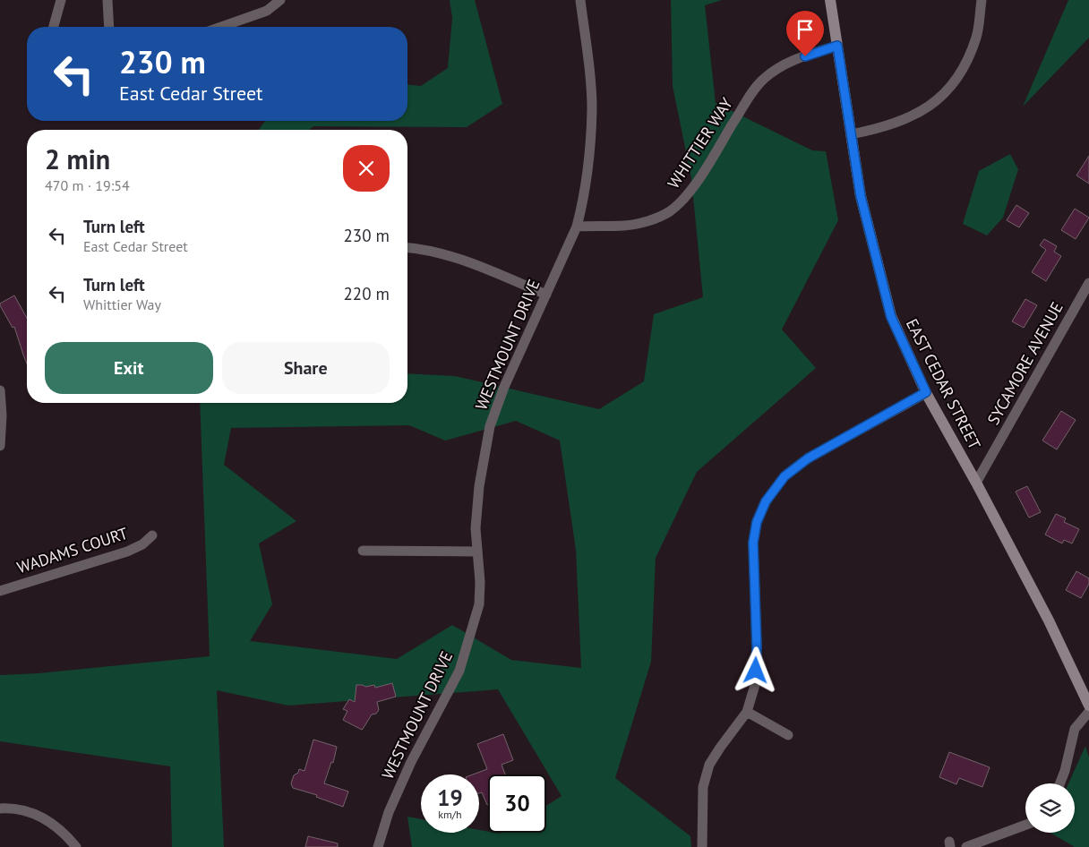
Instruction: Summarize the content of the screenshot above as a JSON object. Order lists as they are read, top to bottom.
{
  "streets": {
    "main road": ["EAST CEDAR STREET"],
    "street": [
      "WHITTIER WAY",
      "WESTMOUNT DRIVE",
      "SYCAMORE AVENUE",
      "WADAMS COURT"
    ]
  },
  "crossings": [
    ["WHITTIER WAY", "WESTMOUNT DRIVE"],
    ["WHITTIER WAY", "EAST CEDAR STREET"],
    ["SYCAMORE AVENUE", "EAST CEDAR STREET"]
  ],
  "page": {
    "turn": ["230 m", "East Cedar Street"],
    "heading": ["2 min", "470 m · 19:54"],
    "list": [
      {
        "name": "Turn left",
        "note": "East Cedar Street",
        "value": "230 m"
      },
      {
        "name": "Turn left",
        "note": "Whittier Way",
        "value": "220 m"
      }
    ],
    "buttons": ["Exit", "Share"],
    "speed": "19 km/h",
    "limit": "30"
  }
}
